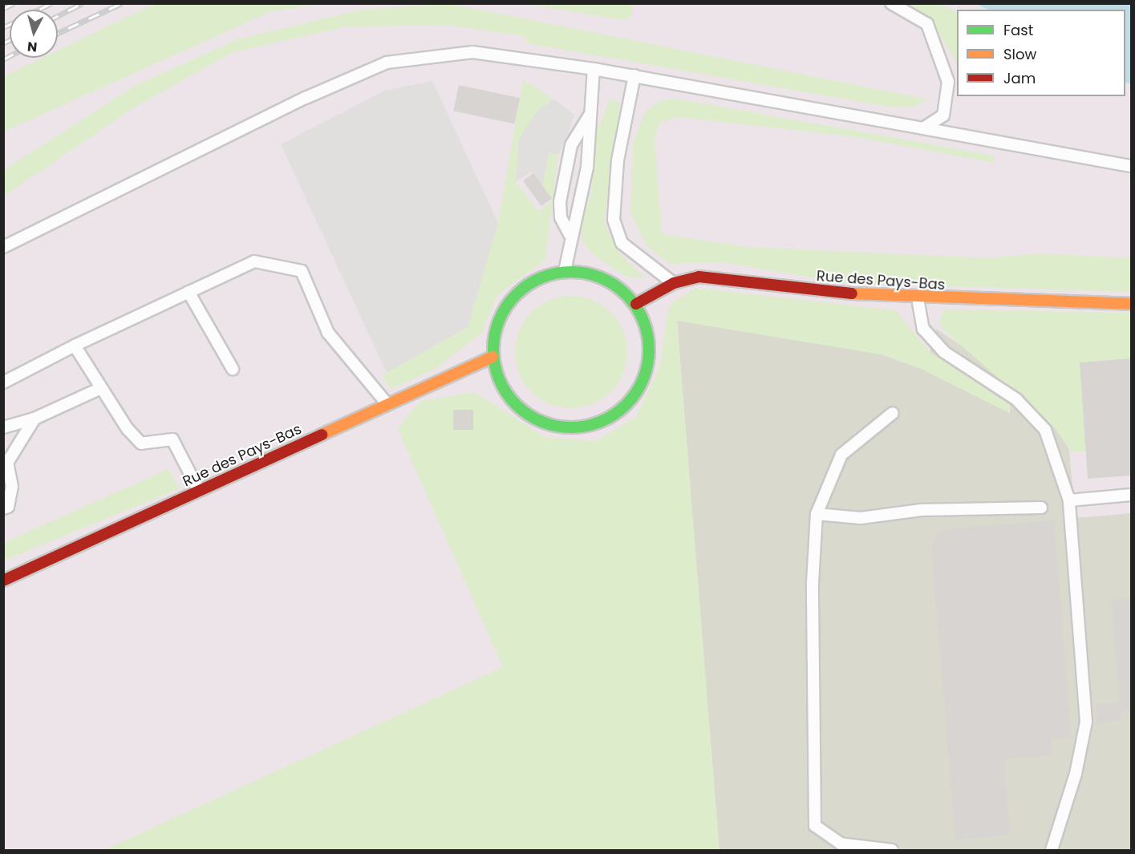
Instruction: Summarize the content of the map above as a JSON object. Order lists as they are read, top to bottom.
{
  "streets": {
    "street": ["Rue des Pays-Bas"]
  },
  "legend": ["Fast", "Slow", "Jam"],
  "north": "bottom"
}
